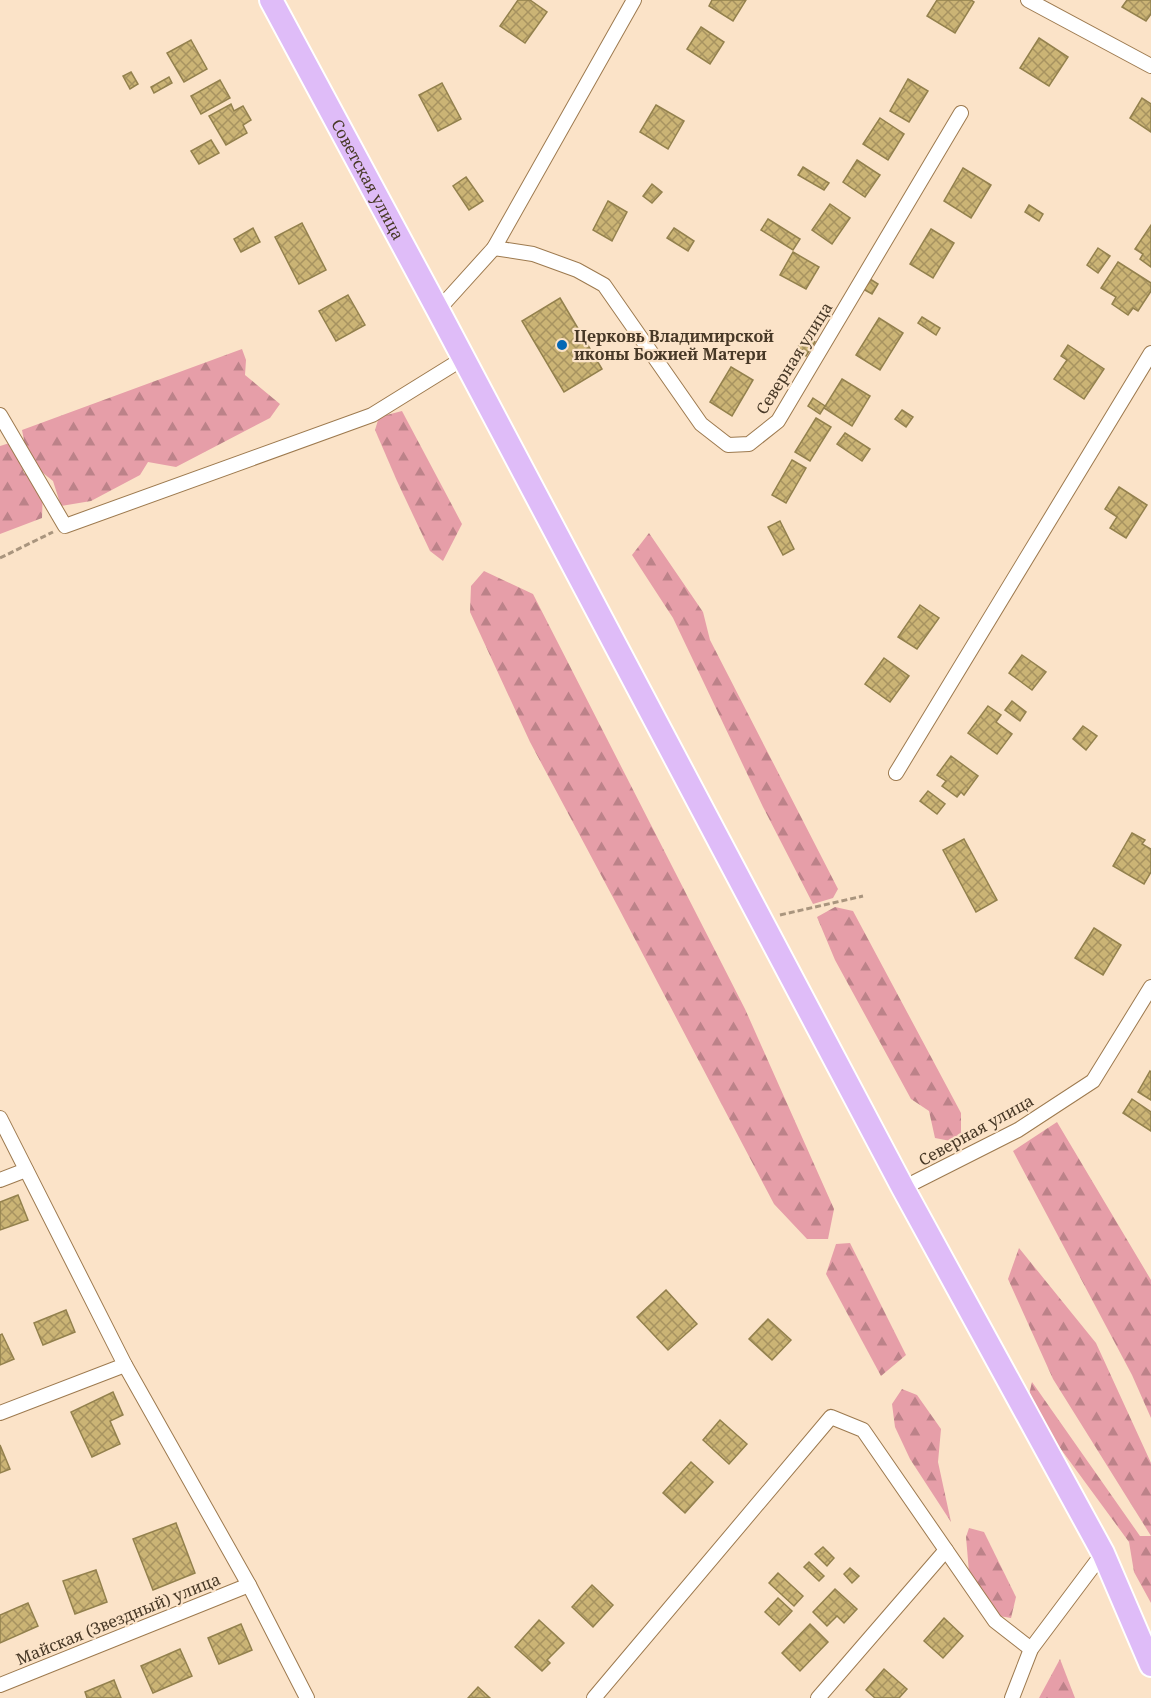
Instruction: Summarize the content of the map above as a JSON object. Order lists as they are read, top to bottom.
{
  "streets": {
    "main road": ["Советская улица"],
    "street": ["Северная улица", "Майская (Звездный) улица"]
  },
  "crossings": [
    ["Советская улица", "Северная улица"]
  ],
  "places": ["Церковь Владимирской иконы Божией Матери"]
}
